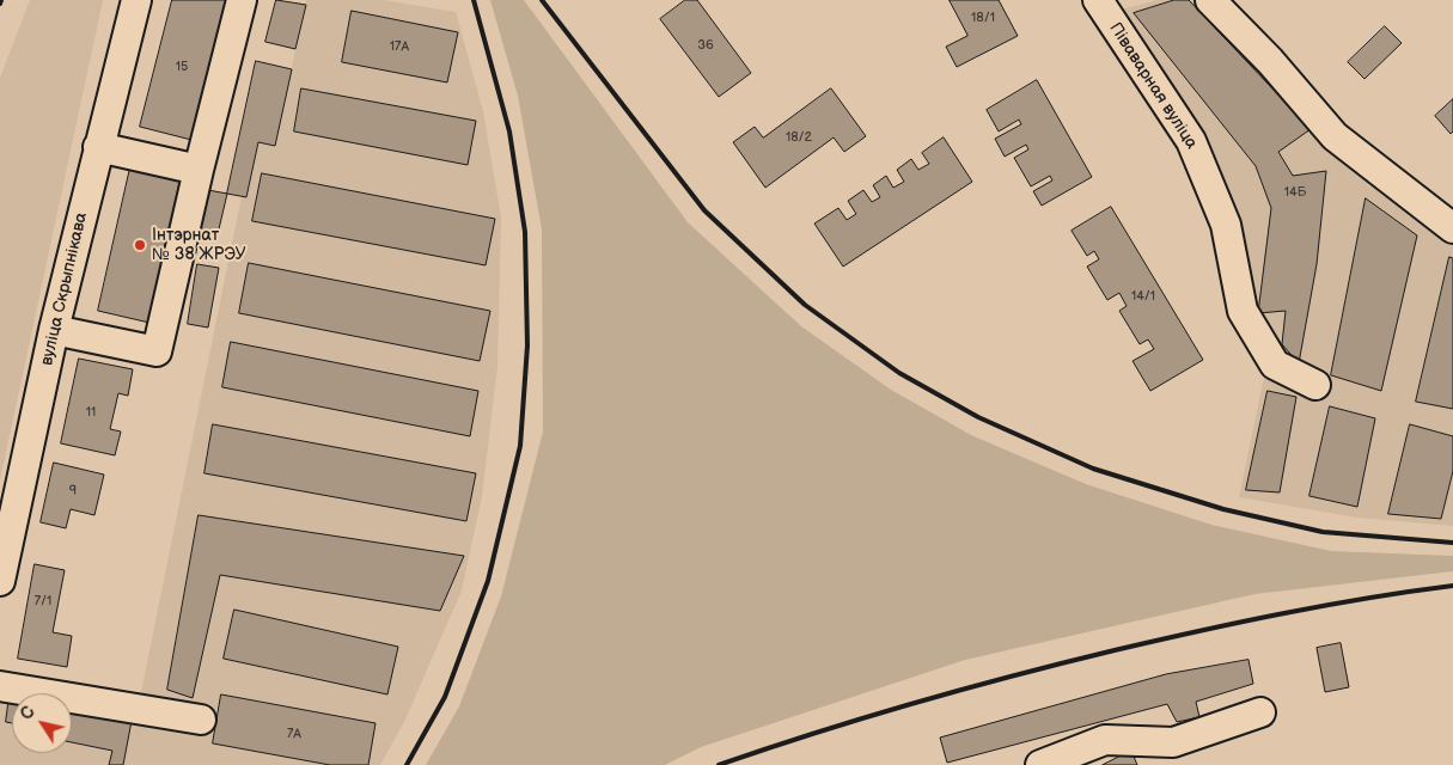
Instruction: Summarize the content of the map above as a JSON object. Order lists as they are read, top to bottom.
{
  "streets": {
    "street": ["Піваварная вуліца", "вуліца Скрыпнікава"]
  },
  "places": ["Інтэрнат № 38 ЖРЭУ"],
  "house_numbers": [
    "18/1",
    "36",
    "17А",
    "15",
    "18/2",
    "14Б",
    "14/1",
    "11",
    "9",
    "7/1",
    "7А"
  ],
  "north": "top left"
}
